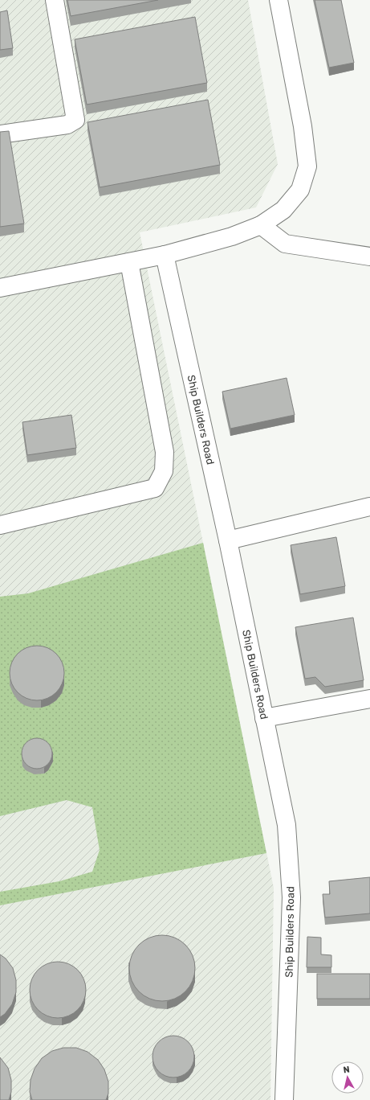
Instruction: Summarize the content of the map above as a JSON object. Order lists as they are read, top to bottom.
{
  "streets": {
    "street": ["Ship Builders Road"]
  },
  "north": "top"
}
